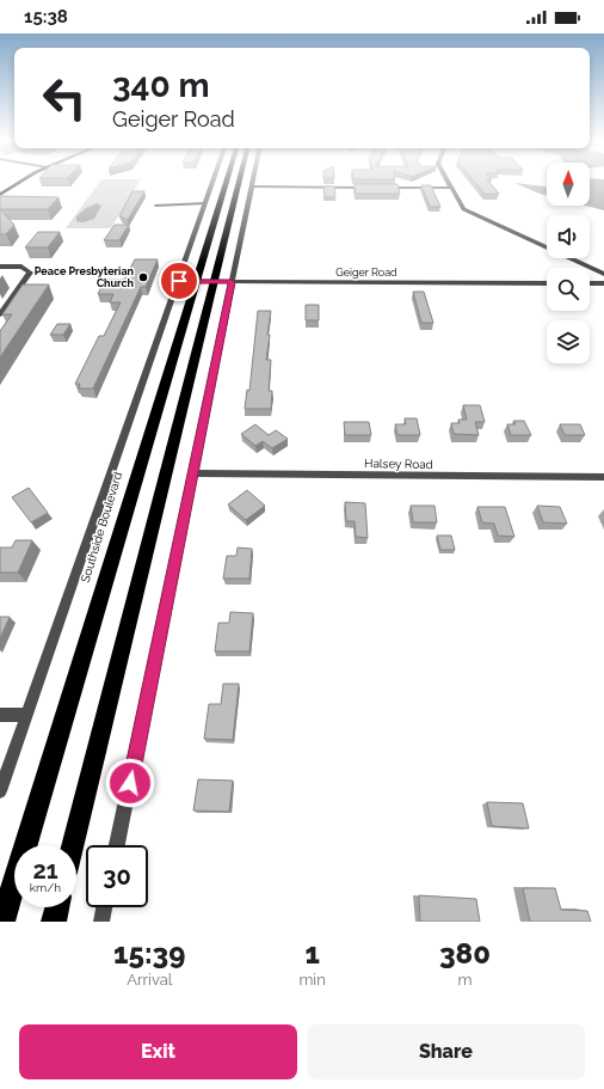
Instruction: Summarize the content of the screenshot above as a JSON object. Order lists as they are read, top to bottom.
{
  "streets": {
    "highway": ["Southside Boulevard"],
    "street": ["Geiger Road", "Halsey Road"]
  },
  "crossings": [
    ["Geiger Road", "Southside Boulevard"]
  ],
  "places": ["Peace Presbyterian Church"],
  "north": "top",
  "page": {
    "status": "15:38",
    "turn": ["340 m", "Geiger Road"],
    "speed": "21 km/h",
    "limit": "30",
    "eta": [
      "15:39",
      "Arrival",
      "1",
      "min",
      "380",
      "m"
    ],
    "buttons": ["Exit", "Share"]
  }
}
